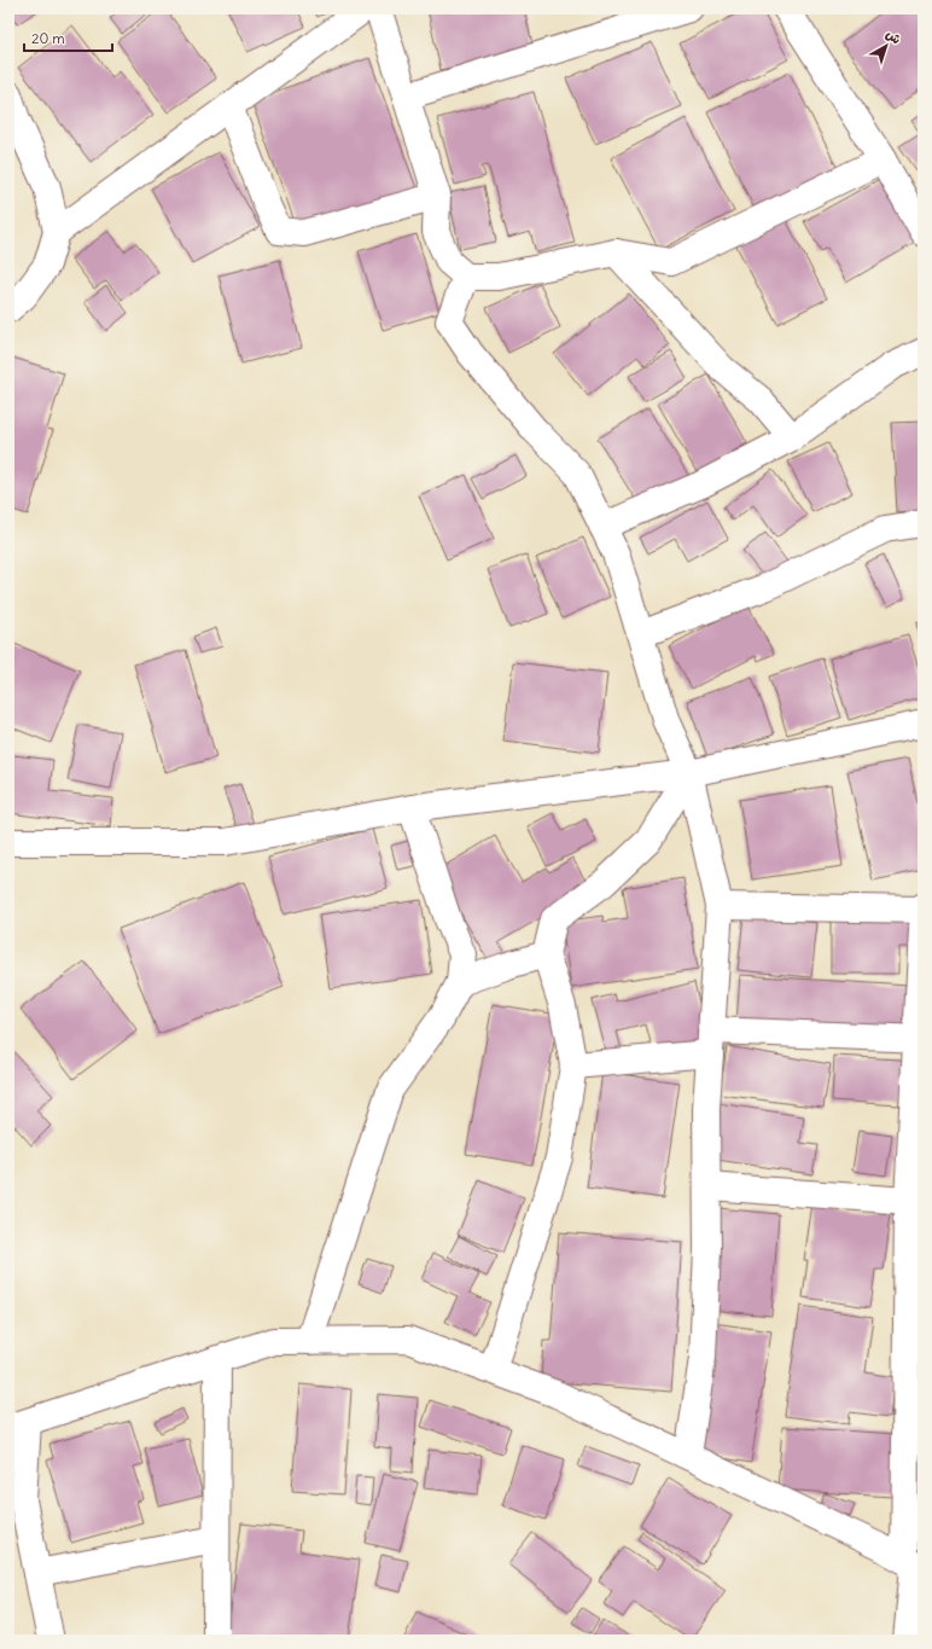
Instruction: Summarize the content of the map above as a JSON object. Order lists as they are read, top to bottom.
{
  "scale_bar": "20 m",
  "north": "top right"
}
